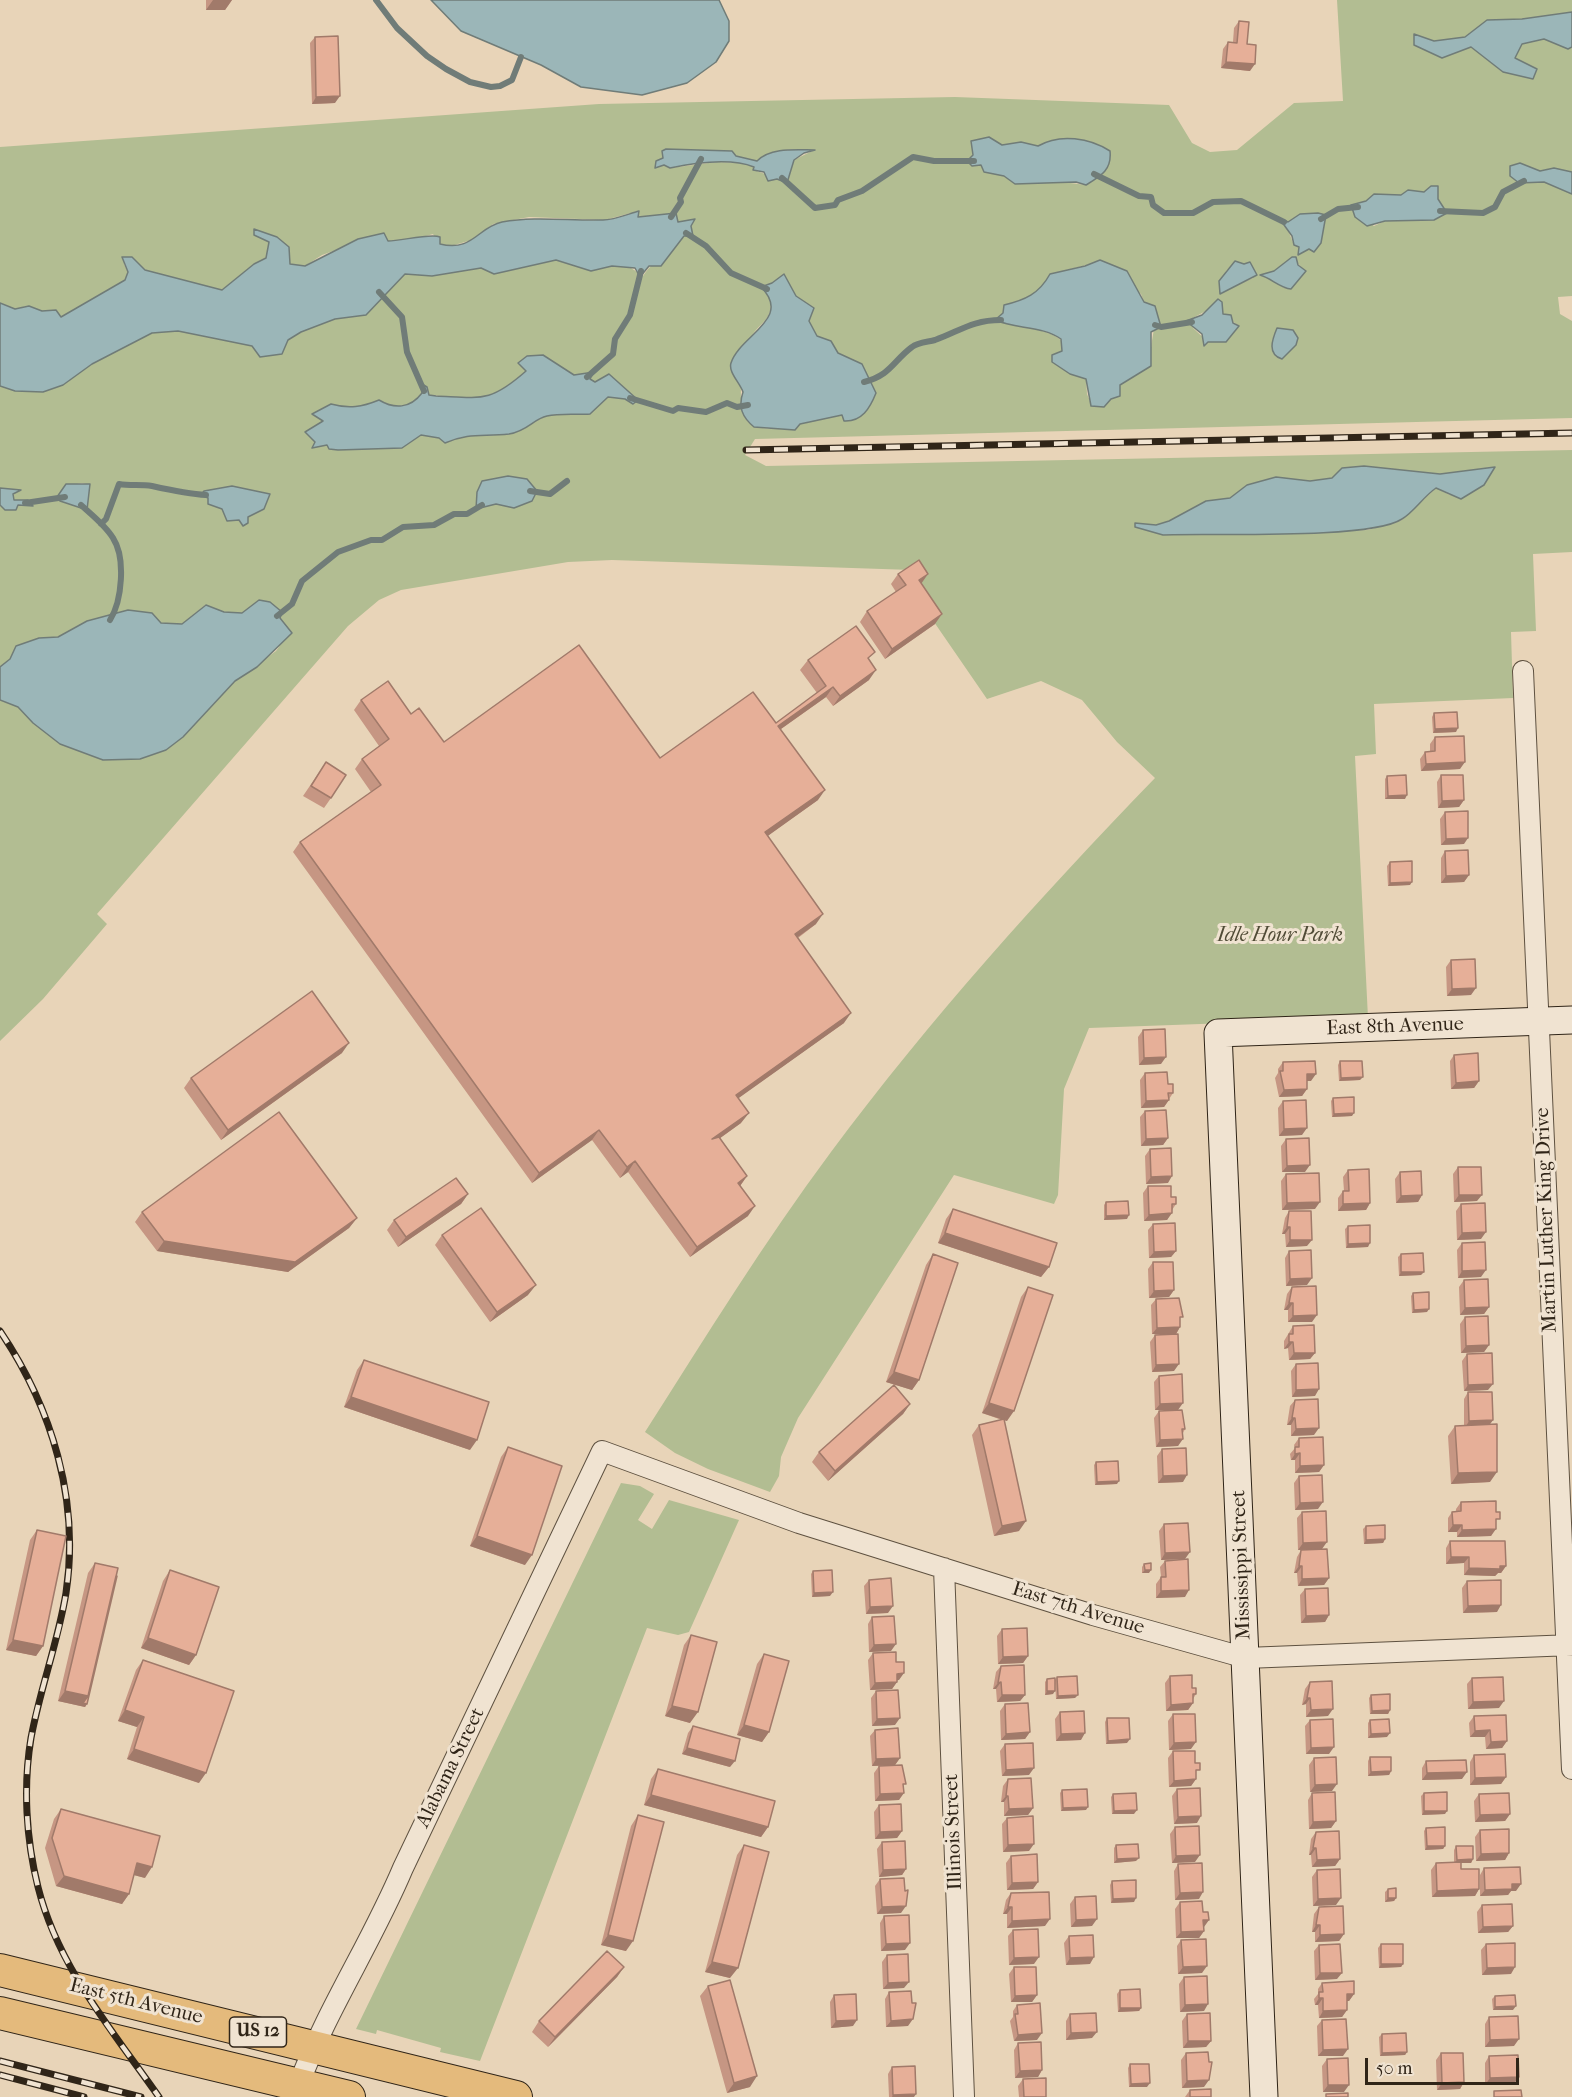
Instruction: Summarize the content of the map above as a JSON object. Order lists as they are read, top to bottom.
{
  "streets": {
    "main road": ["East 5th Avenue", "US 12"],
    "street": [
      "East 8th Avenue",
      "Martin Luther King Drive",
      "Mississippi Street",
      "East 7th Avenue",
      "Alabama Street",
      "Illinois Street"
    ]
  },
  "crossings": [
    ["East 8th Avenue", "Martin Luther King Drive"],
    ["East 8th Avenue", "Mississippi Street"],
    ["Martin Luther King Drive", "East 7th Avenue"],
    ["Mississippi Street", "East 7th Avenue"],
    ["East 7th Avenue", "Alabama Street"],
    ["East 7th Avenue", "Illinois Street"],
    ["Alabama Street", "East 5th Avenue"]
  ],
  "parks": ["Idle Hour Park"],
  "scale_bar": "50 m"
}
